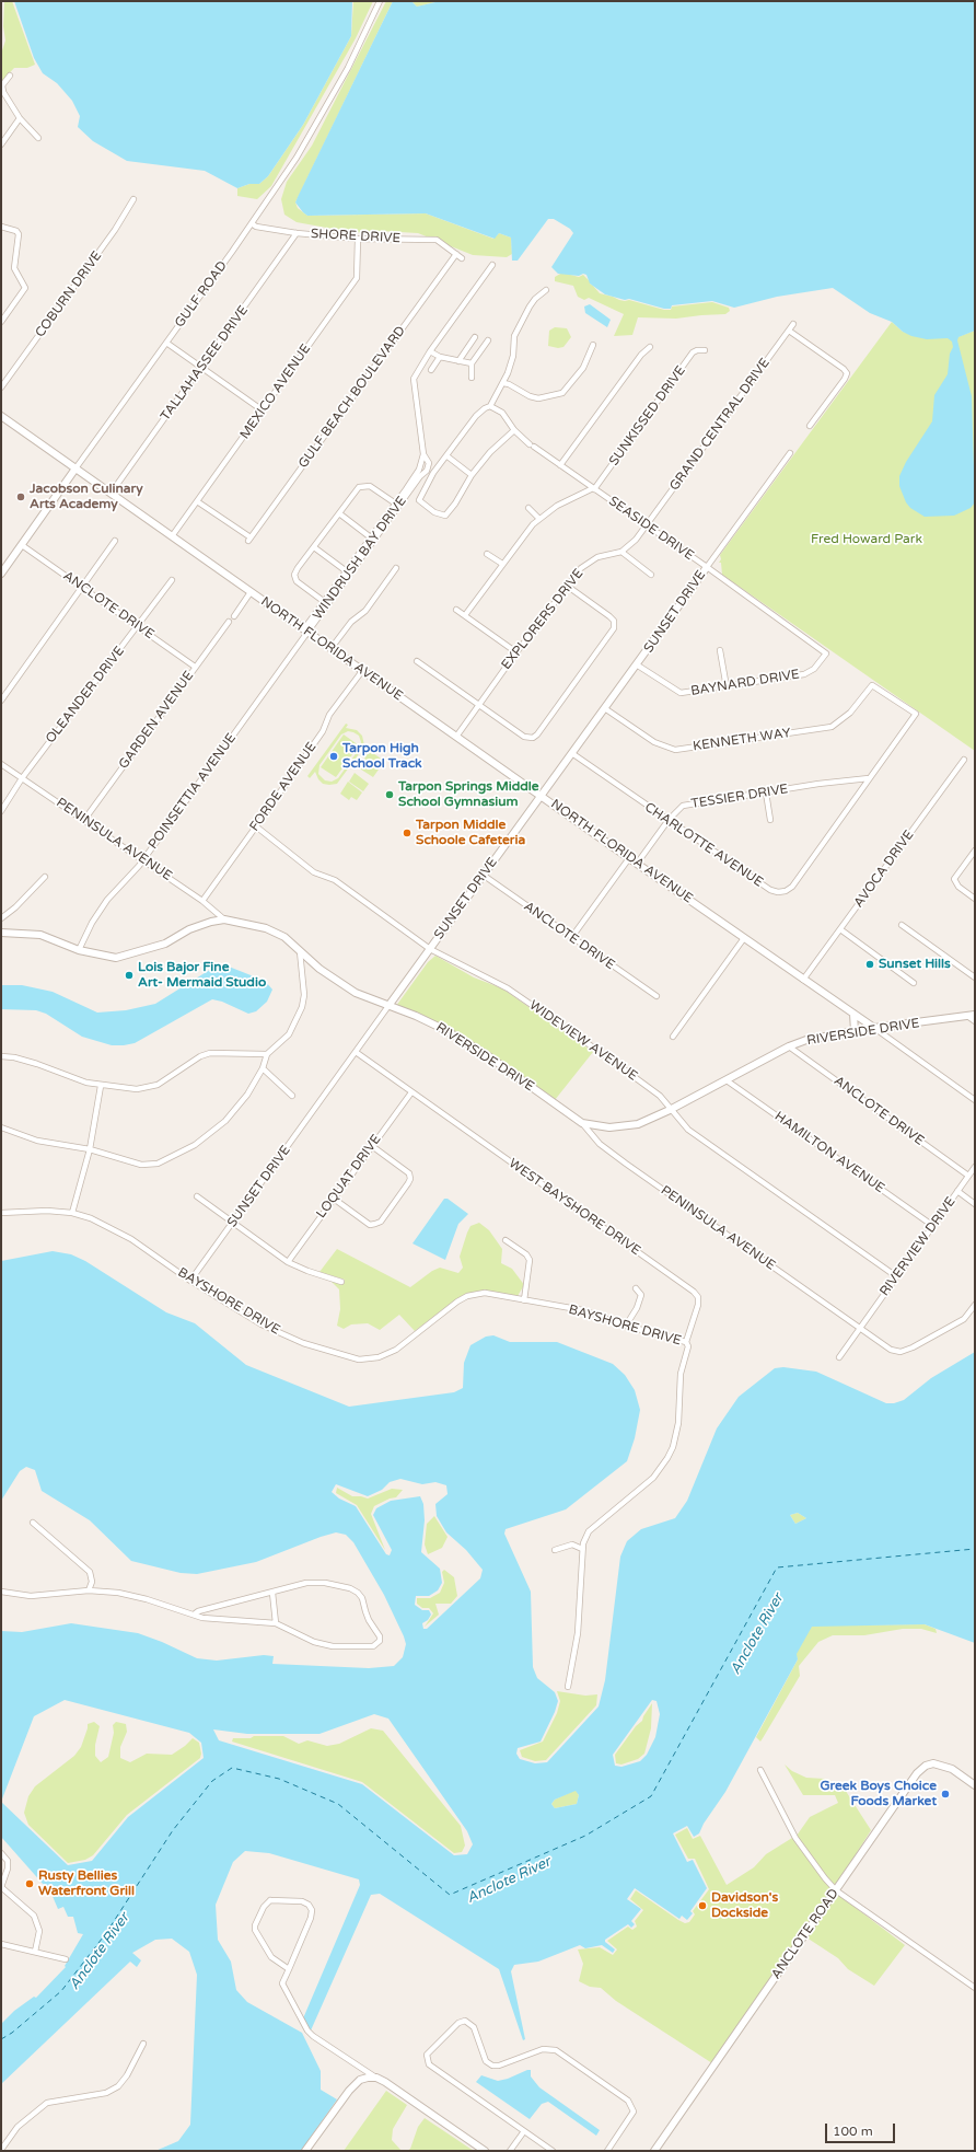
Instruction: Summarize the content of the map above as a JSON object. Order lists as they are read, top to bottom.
{
  "streets": {
    "street": [
      "SHORE DRIVE",
      "COBURN DRIVE",
      "GULF ROAD",
      "TALLAHASSEE DRIVE",
      "MEXICO AVENUE",
      "GULF BEACH BOULEVARD",
      "SUNKISSED DRIVE",
      "GRAND CENTRAL DRIVE",
      "SEASIDE DRIVE",
      "WINDRUSH BAY DRIVE",
      "ANCLOTE DRIVE",
      "SUNSET DRIVE",
      "EXPLORERS DRIVE",
      "NORTH FLORIDA AVENUE",
      "BAYNARD DRIVE",
      "OLEANDER DRIVE",
      "GARDEN AVENUE",
      "KENNETH WAY",
      "FORDE AVENUE",
      "POINSETTIA AVENUE",
      "TESSIER DRIVE",
      "PENINSULA AVENUE",
      "CHARLOTTE AVENUE",
      "AVOCA DRIVE",
      "RIVERSIDE DRIVE",
      "WIDEVIEW AVENUE",
      "HAMILTON AVENUE",
      "LOQUAT DRIVE",
      "WEST BAYSHORE DRIVE",
      "RIVERVIEW DRIVE",
      "BAYSHORE DRIVE",
      "ANCLOTE ROAD"
    ]
  },
  "crossings": [
    ["SHORE DRIVE", "GULF ROAD"],
    ["SHORE DRIVE", "TALLAHASSEE DRIVE"],
    ["SHORE DRIVE", "MEXICO AVENUE"],
    ["SHORE DRIVE", "GULF BEACH BOULEVARD"],
    ["GULF ROAD", "ANCLOTE DRIVE"],
    ["GULF ROAD", "NORTH FLORIDA AVENUE"],
    ["TALLAHASSEE DRIVE", "NORTH FLORIDA AVENUE"],
    ["MEXICO AVENUE", "GULF BEACH BOULEVARD"],
    ["MEXICO AVENUE", "NORTH FLORIDA AVENUE"],
    ["SUNKISSED DRIVE", "SEASIDE DRIVE"],
    ["GRAND CENTRAL DRIVE", "SEASIDE DRIVE"],
    ["GRAND CENTRAL DRIVE", "EXPLORERS DRIVE"],
    ["SEASIDE DRIVE", "SUNSET DRIVE"],
    ["SEASIDE DRIVE", "EXPLORERS DRIVE"],
    ["SEASIDE DRIVE", "BAYNARD DRIVE"],
    ["WINDRUSH BAY DRIVE", "NORTH FLORIDA AVENUE"],
    ["WINDRUSH BAY DRIVE", "POINSETTIA AVENUE"],
    ["ANCLOTE DRIVE", "SUNSET DRIVE"],
    ["ANCLOTE DRIVE", "OLEANDER DRIVE"],
    ["ANCLOTE DRIVE", "GARDEN AVENUE"],
    ["ANCLOTE DRIVE", "RIVERSIDE DRIVE"],
    ["ANCLOTE DRIVE", "RIVERVIEW DRIVE"],
    ["SUNSET DRIVE", "NORTH FLORIDA AVENUE"],
    ["SUNSET DRIVE", "BAYNARD DRIVE"],
    ["SUNSET DRIVE", "KENNETH WAY"],
    ["SUNSET DRIVE", "CHARLOTTE AVENUE"],
    ["SUNSET DRIVE", "RIVERSIDE DRIVE"],
    ["SUNSET DRIVE", "WIDEVIEW AVENUE"],
    ["SUNSET DRIVE", "WEST BAYSHORE DRIVE"],
    ["SUNSET DRIVE", "BAYSHORE DRIVE"],
    ["EXPLORERS DRIVE", "NORTH FLORIDA AVENUE"],
    ["NORTH FLORIDA AVENUE", "FORDE AVENUE"],
    ["NORTH FLORIDA AVENUE", "POINSETTIA AVENUE"],
    ["NORTH FLORIDA AVENUE", "TESSIER DRIVE"],
    ["NORTH FLORIDA AVENUE", "AVOCA DRIVE"],
    ["NORTH FLORIDA AVENUE", "RIVERSIDE DRIVE"],
    ["OLEANDER DRIVE", "PENINSULA AVENUE"],
    ["GARDEN AVENUE", "PENINSULA AVENUE"],
    ["KENNETH WAY", "CHARLOTTE AVENUE"],
    ["FORDE AVENUE", "PENINSULA AVENUE"],
    ["FORDE AVENUE", "WIDEVIEW AVENUE"],
    ["POINSETTIA AVENUE", "PENINSULA AVENUE"],
    ["POINSETTIA AVENUE", "RIVERSIDE DRIVE"],
    ["TESSIER DRIVE", "CHARLOTTE AVENUE"],
    ["PENINSULA AVENUE", "RIVERSIDE DRIVE"],
    ["PENINSULA AVENUE", "RIVERVIEW DRIVE"],
    ["RIVERSIDE DRIVE", "WIDEVIEW AVENUE"],
    ["RIVERSIDE DRIVE", "HAMILTON AVENUE"],
    ["WIDEVIEW AVENUE", "RIVERVIEW DRIVE"],
    ["HAMILTON AVENUE", "RIVERVIEW DRIVE"],
    ["LOQUAT DRIVE", "WEST BAYSHORE DRIVE"],
    ["WEST BAYSHORE DRIVE", "BAYSHORE DRIVE"]
  ],
  "water": ["Anclote River"],
  "parks": ["Fred Howard Park"],
  "places": [
    "Jacobson Culinary Arts Academy",
    "Tarpon High School Track",
    "Tarpon Springs Middle School Gymnasium",
    "Tarpon Middle Schoole Cafeteria",
    "Sunset Hills",
    "Lois Bajor Fine Art- Mermaid Studio",
    "Greek Boys Choice Foods Market",
    "Rusty Bellies Waterfront Grill",
    "Davidson's Dockside"
  ],
  "scale_bar": "100 m"
}
